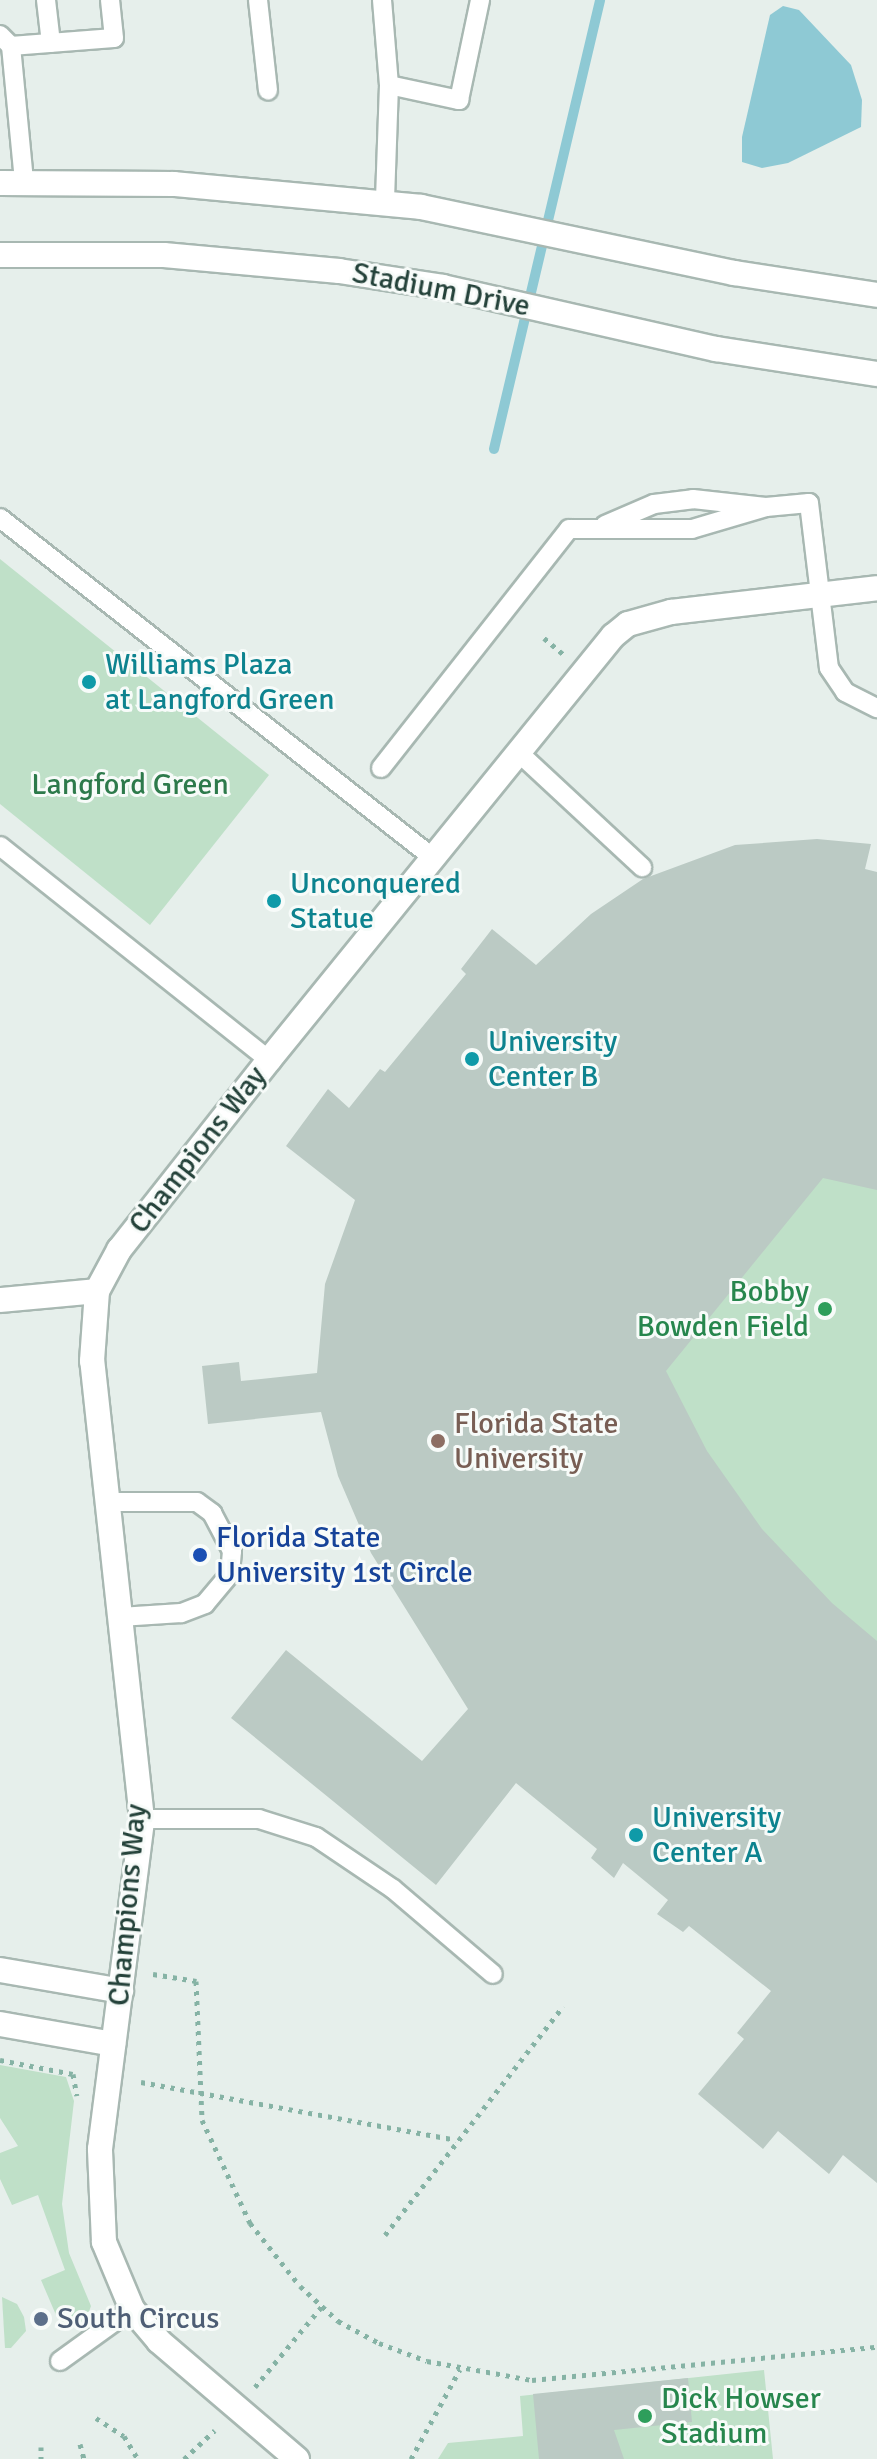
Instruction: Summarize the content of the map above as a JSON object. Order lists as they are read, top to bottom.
{
  "streets": {
    "street": ["Stadium Drive", "Champions Way"]
  },
  "parks": ["Langford Green"],
  "places": [
    "Williams Plaza at Langford Green",
    "Unconquered Statue",
    "University Center B",
    "Bobby Bowden Field",
    "Florida State University",
    "Florida State University 1st Circle",
    "University Center A",
    "South Circus",
    "Dick Howser Stadium"
  ]
}
